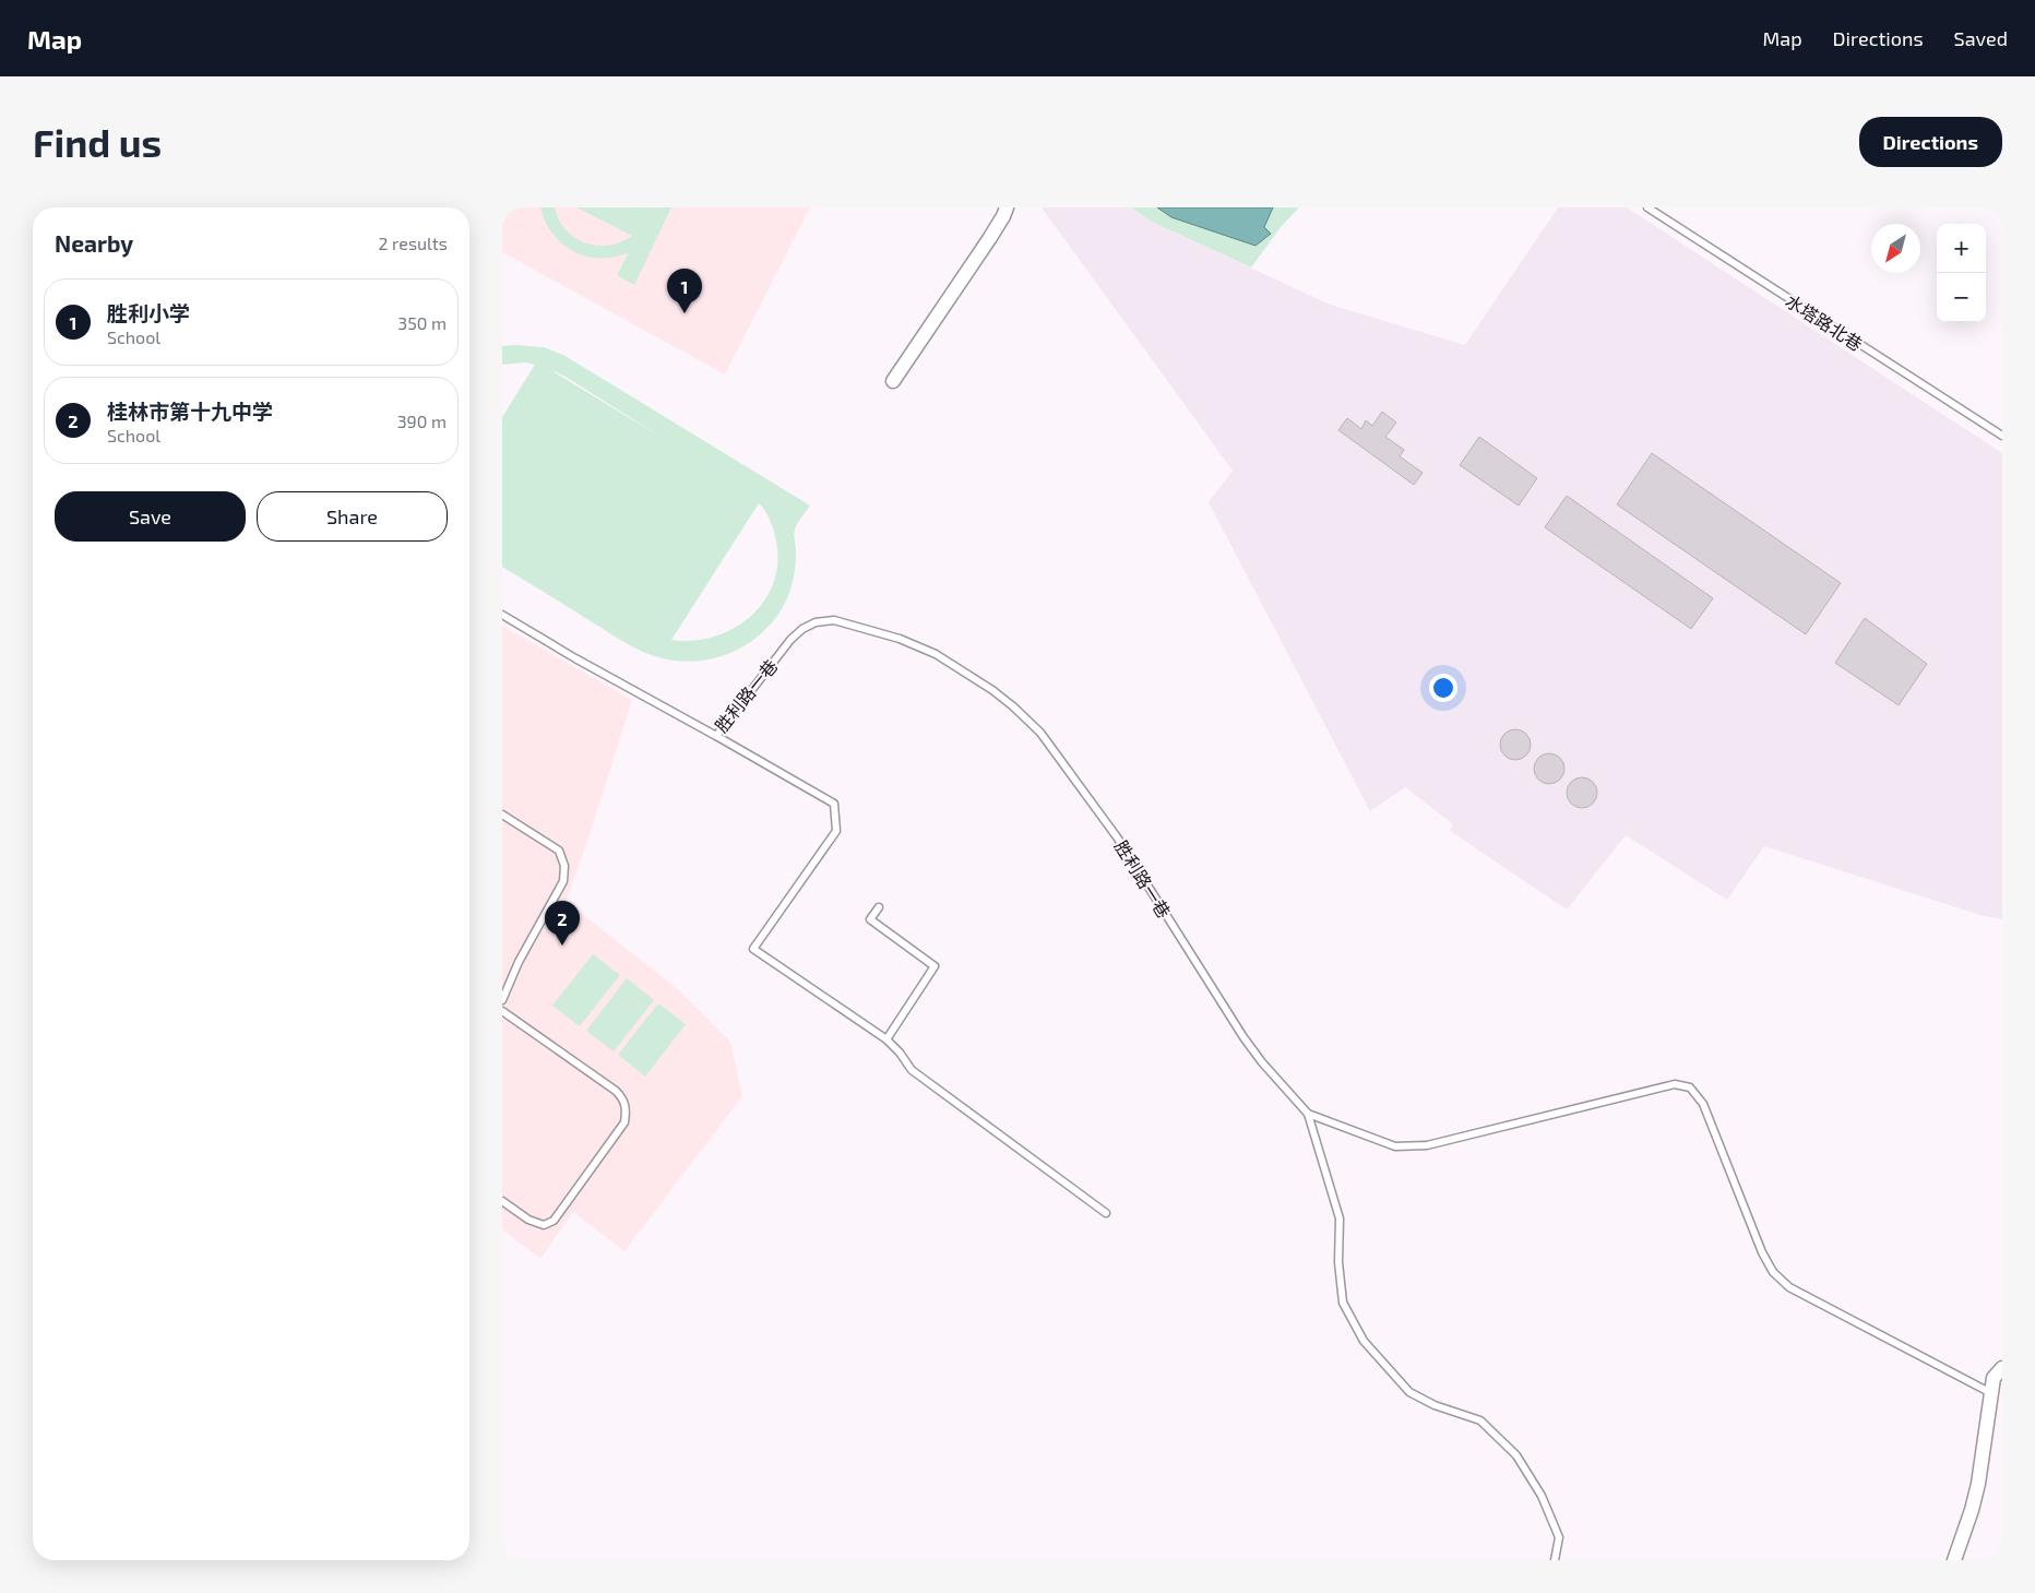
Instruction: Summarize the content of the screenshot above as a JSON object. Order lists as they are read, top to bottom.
{
  "streets": {
    "lane": ["水塔路北巷", "胜利路一巷"]
  },
  "north": "bottom left",
  "page": {
    "header": "Map",
    "nav": ["Map", "Directions", "Saved"],
    "buttons": [
      "Directions",
      ["Save", "Share"]
    ],
    "title": "Find us",
    "heading": ["Nearby", "2 results"],
    "map_buttons": ["+", "−"],
    "pins": ["1", "2"],
    "list": [
      {
        "mark": "1",
        "name": "胜利小学",
        "note": "School",
        "value": "350 m"
      },
      {
        "mark": "2",
        "name": "桂林市第十九中学",
        "note": "School",
        "value": "390 m"
      }
    ]
  }
}
